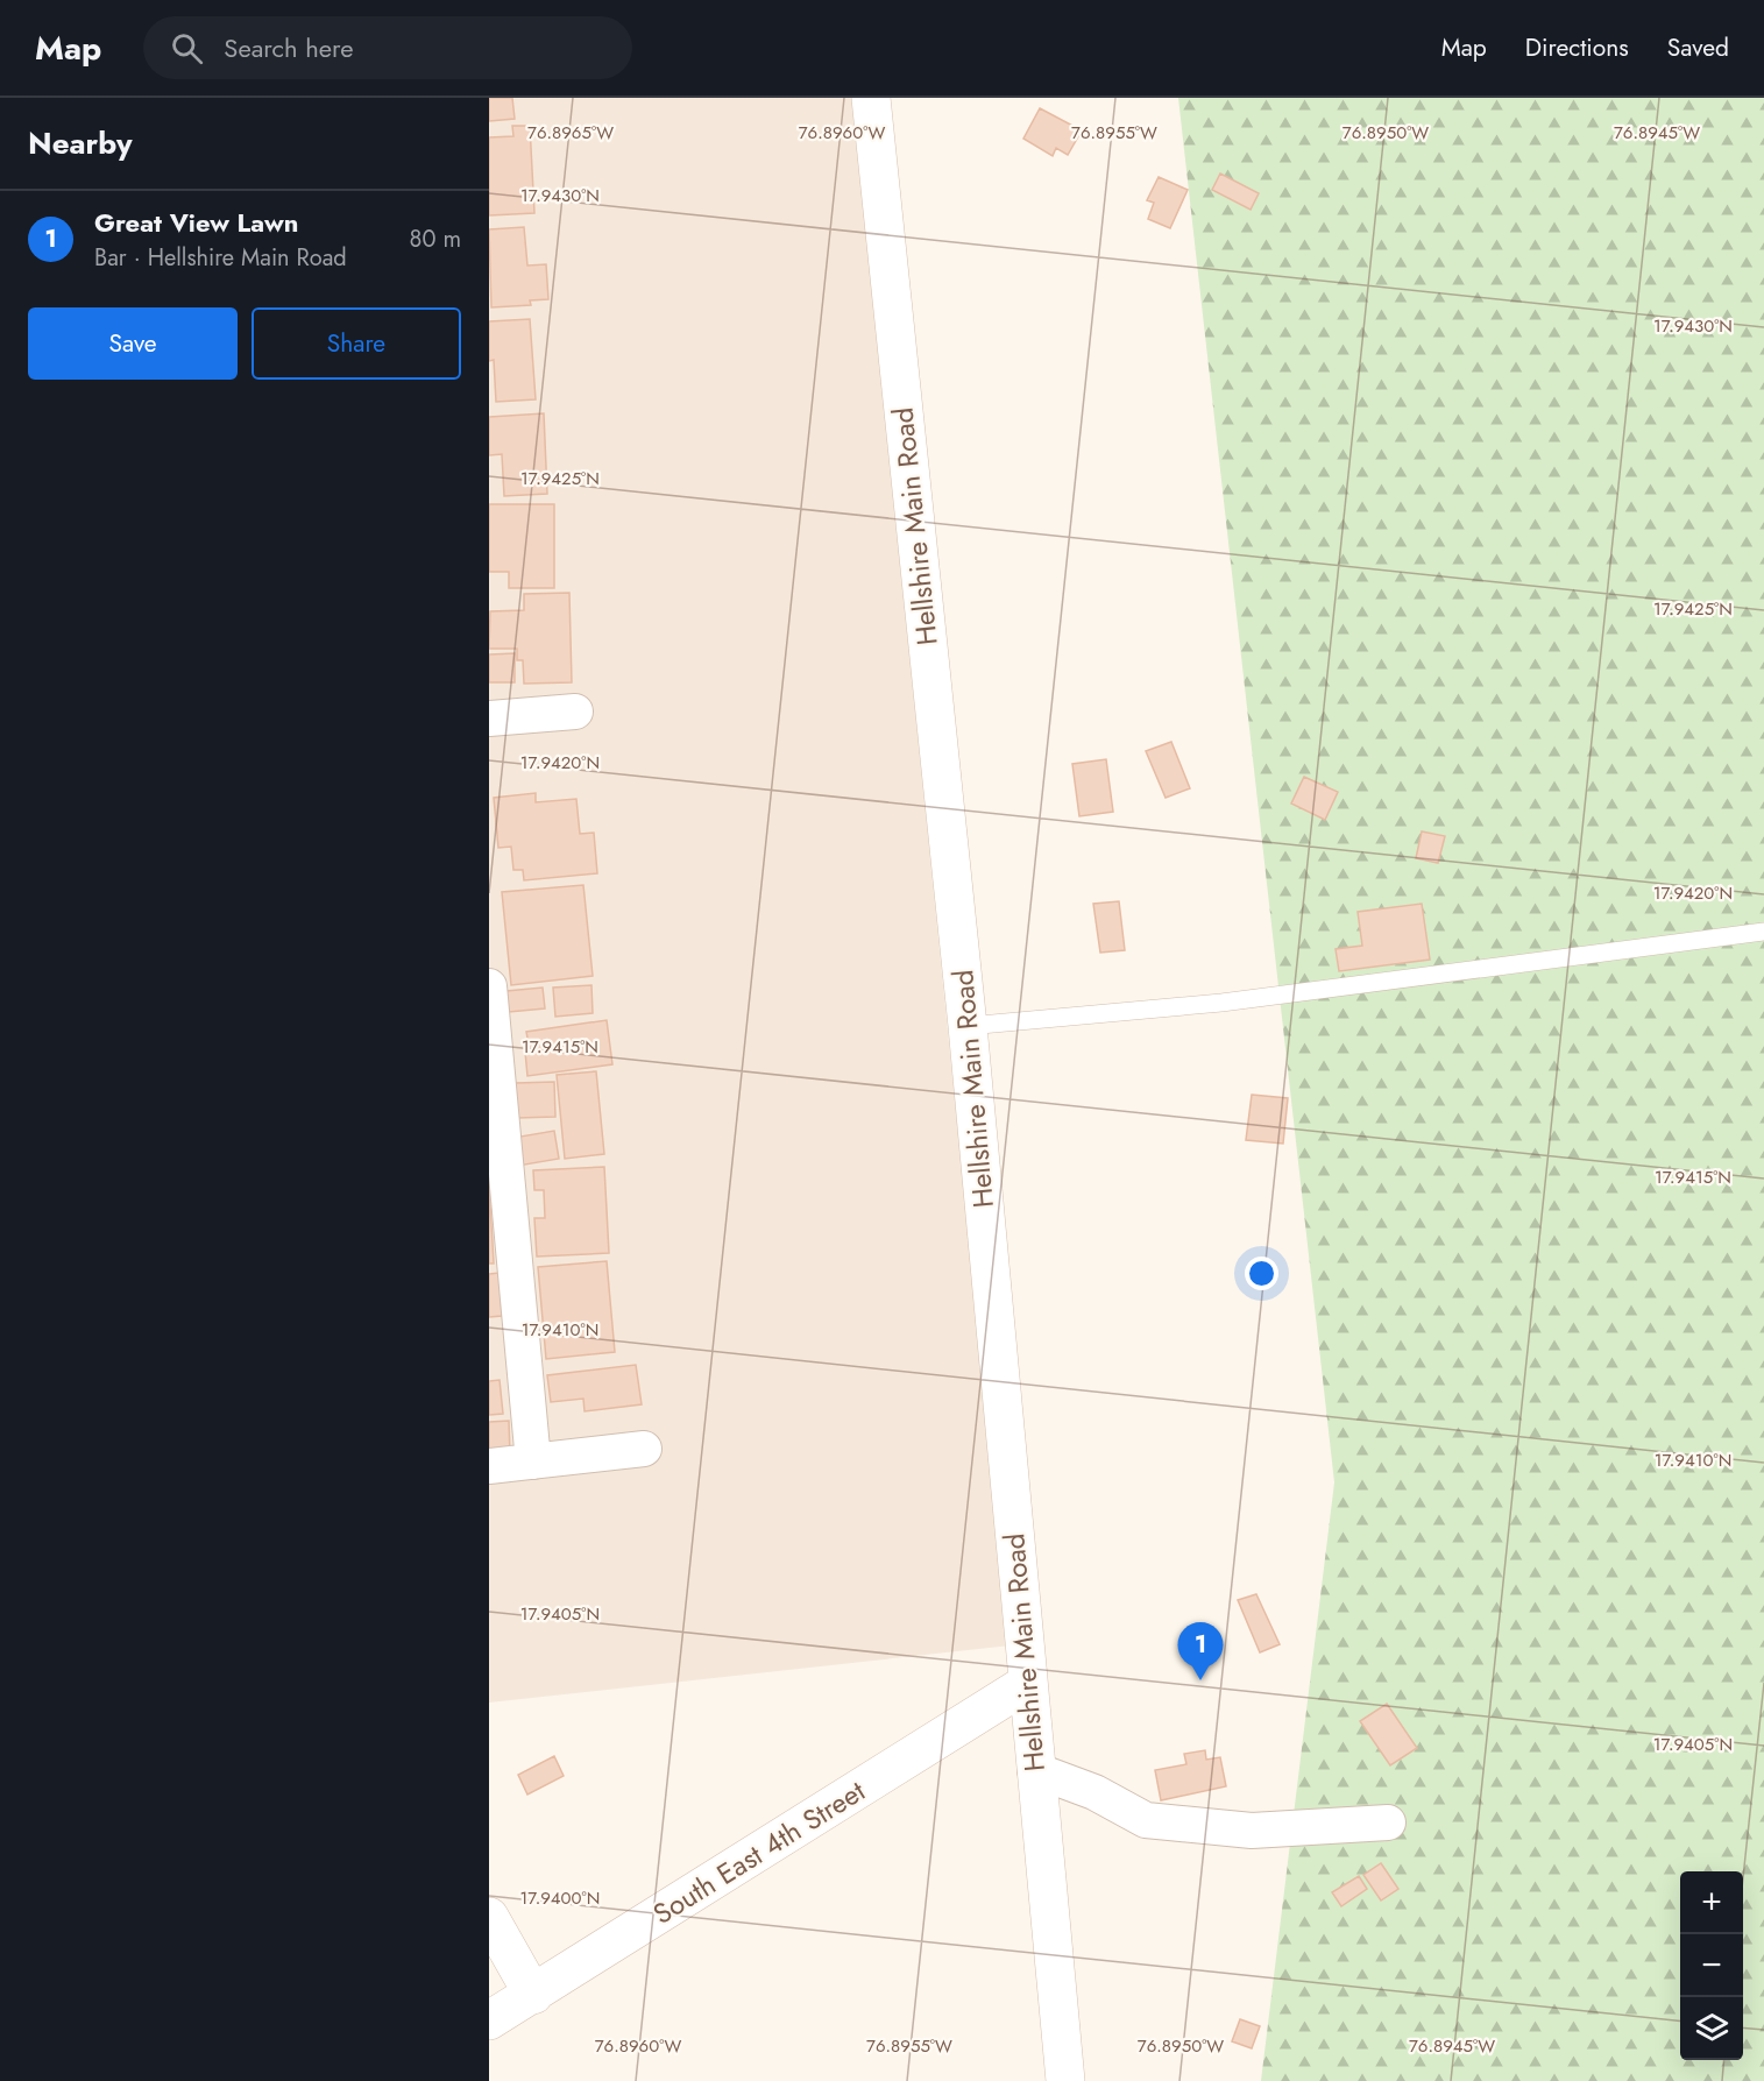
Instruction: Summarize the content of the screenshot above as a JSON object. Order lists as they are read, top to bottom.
{
  "streets": {
    "main road": ["Hellshire Main Road", "South East 4th Street"]
  },
  "crossings": [
    ["Hellshire Main Road", "South East 4th Street"]
  ],
  "page": {
    "header": "Map",
    "search": "Search here",
    "nav": ["Map", "Directions", "Saved"],
    "heading": "Nearby",
    "list": [
      {
        "mark": "1",
        "name": "Great View Lawn",
        "note": "Bar · Hellshire Main Road",
        "value": "80 m"
      }
    ],
    "buttons": ["Save", "Share"],
    "pins": "1",
    "map_buttons": ["+", "−"]
  },
  "coordinates": [
    "76.8965°W",
    "76.8960°W",
    "76.8955°W",
    "76.8950°W",
    "76.8945°W",
    "17.9430°N",
    "17.9425°N",
    "17.9420°N",
    "17.9415°N",
    "17.9410°N",
    "17.9405°N",
    "17.9400°N"
  ]
}
